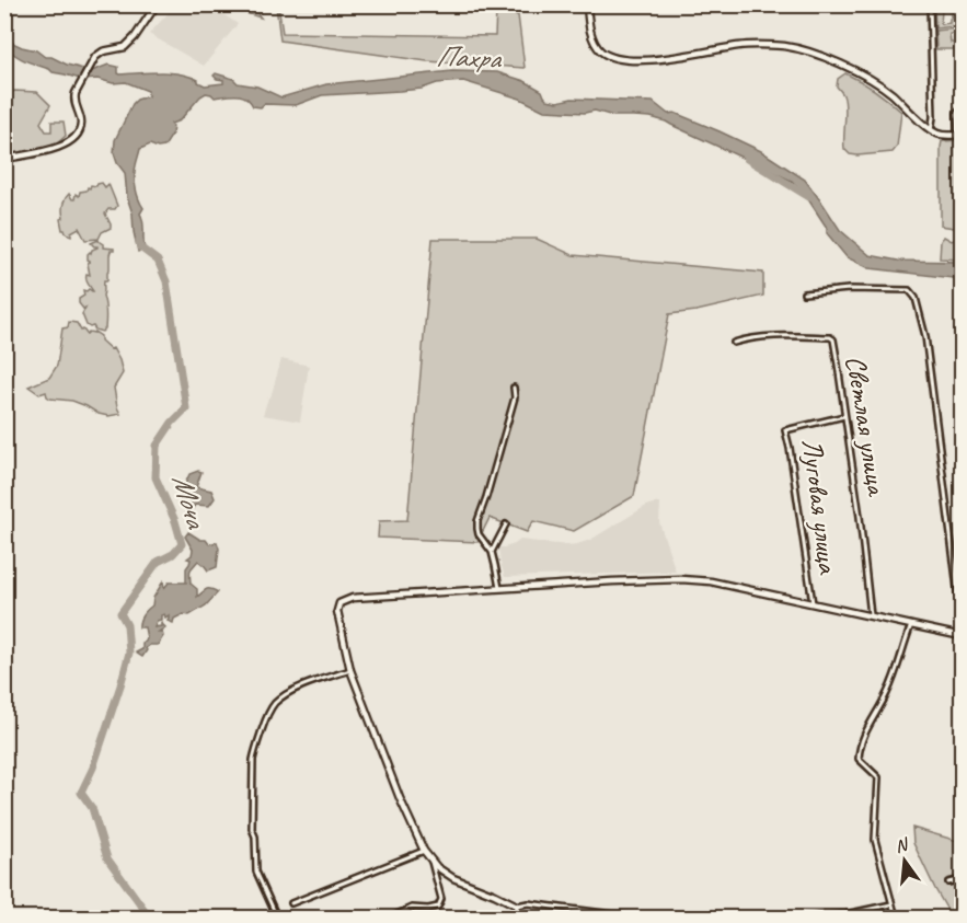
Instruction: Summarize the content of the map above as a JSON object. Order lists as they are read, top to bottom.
{
  "streets": {
    "street": ["Светлая улица", "Луговая улица"]
  },
  "crossings": [
    ["Светлая улица", "Луговая улица"]
  ],
  "water": ["Пахра", "Моча"],
  "north": "top"
}
